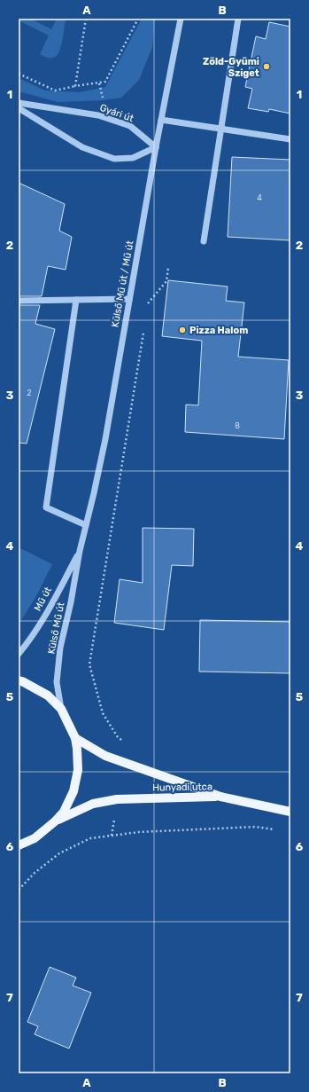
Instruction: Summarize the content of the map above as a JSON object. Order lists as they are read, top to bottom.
{
  "streets": {
    "main road": ["Hunyadi utca"],
    "street": [
      "Gyári út",
      "Külső Mű út / Mű út",
      "Mű út",
      "Külső Mű út"
    ]
  },
  "crossings": [
    ["Gyári út", "Külső Mű út / Mű út"],
    ["Külső Mű út / Mű út", "Mű út"],
    ["Külső Mű út / Mű út", "Külső Mű út"],
    ["Mű út", "Külső Mű út"]
  ],
  "places": ["Zöld-Gyümi Sziget", "Pizza Halom"],
  "house_numbers": ["4", "2", "8"],
  "grid": {
    "columns": ["A", "B"],
    "rows": [
      "1",
      "2",
      "3",
      "4",
      "5",
      "6",
      "7"
    ]
  }
}
